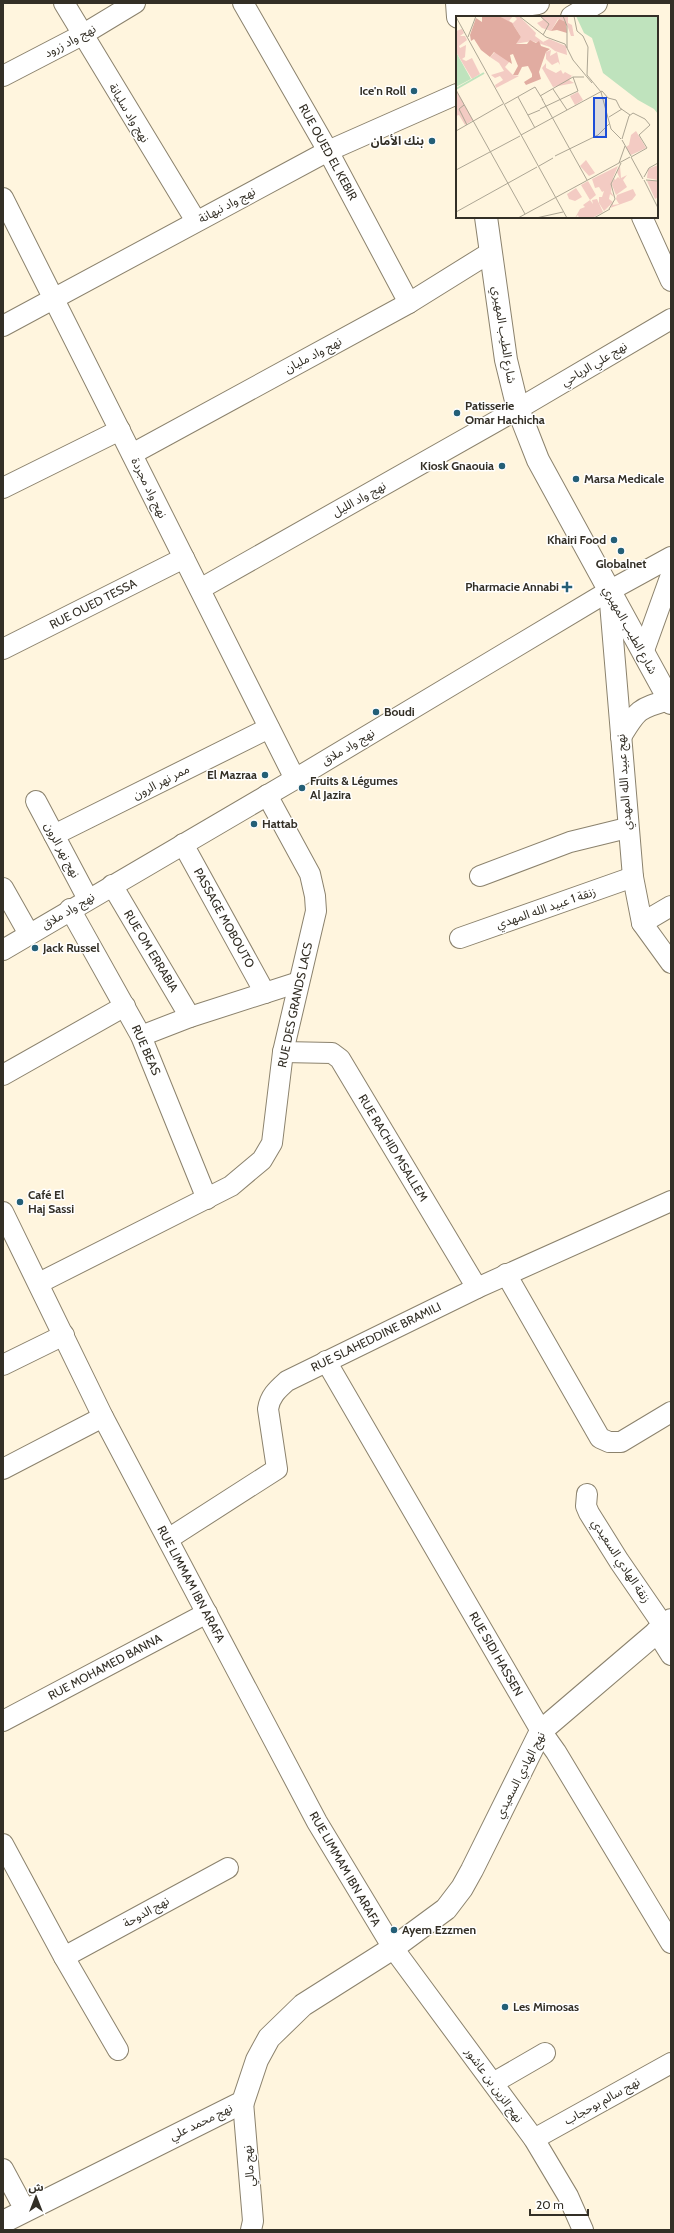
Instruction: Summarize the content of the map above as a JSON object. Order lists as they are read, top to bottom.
{
  "streets": {
    "street": [
      "نهج واد زرود",
      "نهج واد سليانة",
      "RUE OUED EL KEBIR",
      "نهج واد نبهانة",
      "شارع الطيب المهيري",
      "نهج واد مليان",
      "نهج علي الرياحي",
      "نهج واد مجردة",
      "نهج واد الليل",
      "RUE OUED TESSA",
      "نهج واد ملاق",
      "ممر نهر الرون",
      "نهج عبيد الله المهدي",
      "نهج نهر الرون",
      "زنقة 1 عبيد الله المهدي",
      "PASSAGE MOBOUTO",
      "RUE OM ERRABIA",
      "RUE DES GRANDS LACS",
      "RUE BEAS",
      "RUE RACHID MSALLEM",
      "RUE SLAHEDDINE BRAMILI",
      "زنقة الهادي السعيدي",
      "RUE LIMMAM IBN ARAFA",
      "RUE SIDI HASSEN",
      "RUE MOHAMED BANNA",
      "نهج الهادي السعيدي",
      "نهج الدوحة",
      "نهج الزين بن عاشور",
      "نهج سالم بوحجاب",
      "نهج محمد علي",
      "نهج مالي"
    ]
  },
  "crossings": [
    ["نهج واد زرود", "نهج واد سليانة"],
    ["نهج واد سليانة", "نهج واد نبهانة"],
    ["RUE OUED EL KEBIR", "نهج واد نبهانة"],
    ["RUE OUED EL KEBIR", "نهج واد مليان"],
    ["نهج واد نبهانة", "نهج واد مجردة"],
    ["شارع الطيب المهيري", "نهج واد مليان"],
    ["شارع الطيب المهيري", "نهج علي الرياحي"],
    ["شارع الطيب المهيري", "نهج واد الليل"],
    ["شارع الطيب المهيري", "نهج واد ملاق"],
    ["شارع الطيب المهيري", "نهج عبيد الله المهدي"],
    ["نهج واد مليان", "نهج واد مجردة"],
    ["نهج علي الرياحي", "نهج واد الليل"],
    ["نهج واد مجردة", "نهج واد الليل"],
    ["نهج واد مجردة", "RUE OUED TESSA"],
    ["نهج واد مجردة", "نهج واد ملاق"],
    ["نهج واد مجردة", "ممر نهر الرون"],
    ["نهج واد ملاق", "نهج عبيد الله المهدي"],
    ["نهج واد ملاق", "نهج نهر الرون"],
    ["نهج واد ملاق", "PASSAGE MOBOUTO"],
    ["نهج واد ملاق", "RUE OM ERRABIA"],
    ["نهج واد ملاق", "RUE DES GRANDS LACS"],
    ["نهج واد ملاق", "RUE BEAS"],
    ["ممر نهر الرون", "نهج نهر الرون"],
    ["نهج عبيد الله المهدي", "زنقة 1 عبيد الله المهدي"],
    ["RUE DES GRANDS LACS", "RUE BEAS"],
    ["RUE DES GRANDS LACS", "RUE RACHID MSALLEM"],
    ["RUE DES GRANDS LACS", "RUE LIMMAM IBN ARAFA"],
    ["RUE RACHID MSALLEM", "RUE SLAHEDDINE BRAMILI"],
    ["RUE SLAHEDDINE BRAMILI", "RUE LIMMAM IBN ARAFA"],
    ["RUE SLAHEDDINE BRAMILI", "RUE SIDI HASSEN"],
    ["زنقة الهادي السعيدي", "نهج الهادي السعيدي"],
    ["RUE LIMMAM IBN ARAFA", "RUE MOHAMED BANNA"],
    ["RUE LIMMAM IBN ARAFA", "نهج الهادي السعيدي"],
    ["RUE LIMMAM IBN ARAFA", "نهج الزين بن عاشور"],
    ["RUE LIMMAM IBN ARAFA", "نهج محمد علي"],
    ["RUE SIDI HASSEN", "نهج الهادي السعيدي"],
    ["نهج الهادي السعيدي", "نهج الزين بن عاشور"],
    ["نهج الهادي السعيدي", "نهج محمد علي"],
    ["نهج الزين بن عاشور", "نهج سالم بوحجاب"],
    ["نهج الزين بن عاشور", "نهج محمد علي"],
    ["نهج محمد علي", "نهج مالي"]
  ],
  "places": {
    "other": [
      "Ice'n Roll",
      "بنك الأمان",
      "Patisserie Omar Hachicha",
      "Kiosk Gnaouia",
      "Marsa Medicale",
      "Khairi Food",
      "Globalnet",
      "Boudi",
      "El Mazraa",
      "Fruits & Légumes Al Jazira",
      "Hattab",
      "Jack Russel",
      "Café El Haj Sassi",
      "Ayem Ezzmen",
      "Les Mimosas"
    ],
    "health": ["Pharmacie Annabi"]
  },
  "scale_bar": "20 m",
  "north": "top"
}
